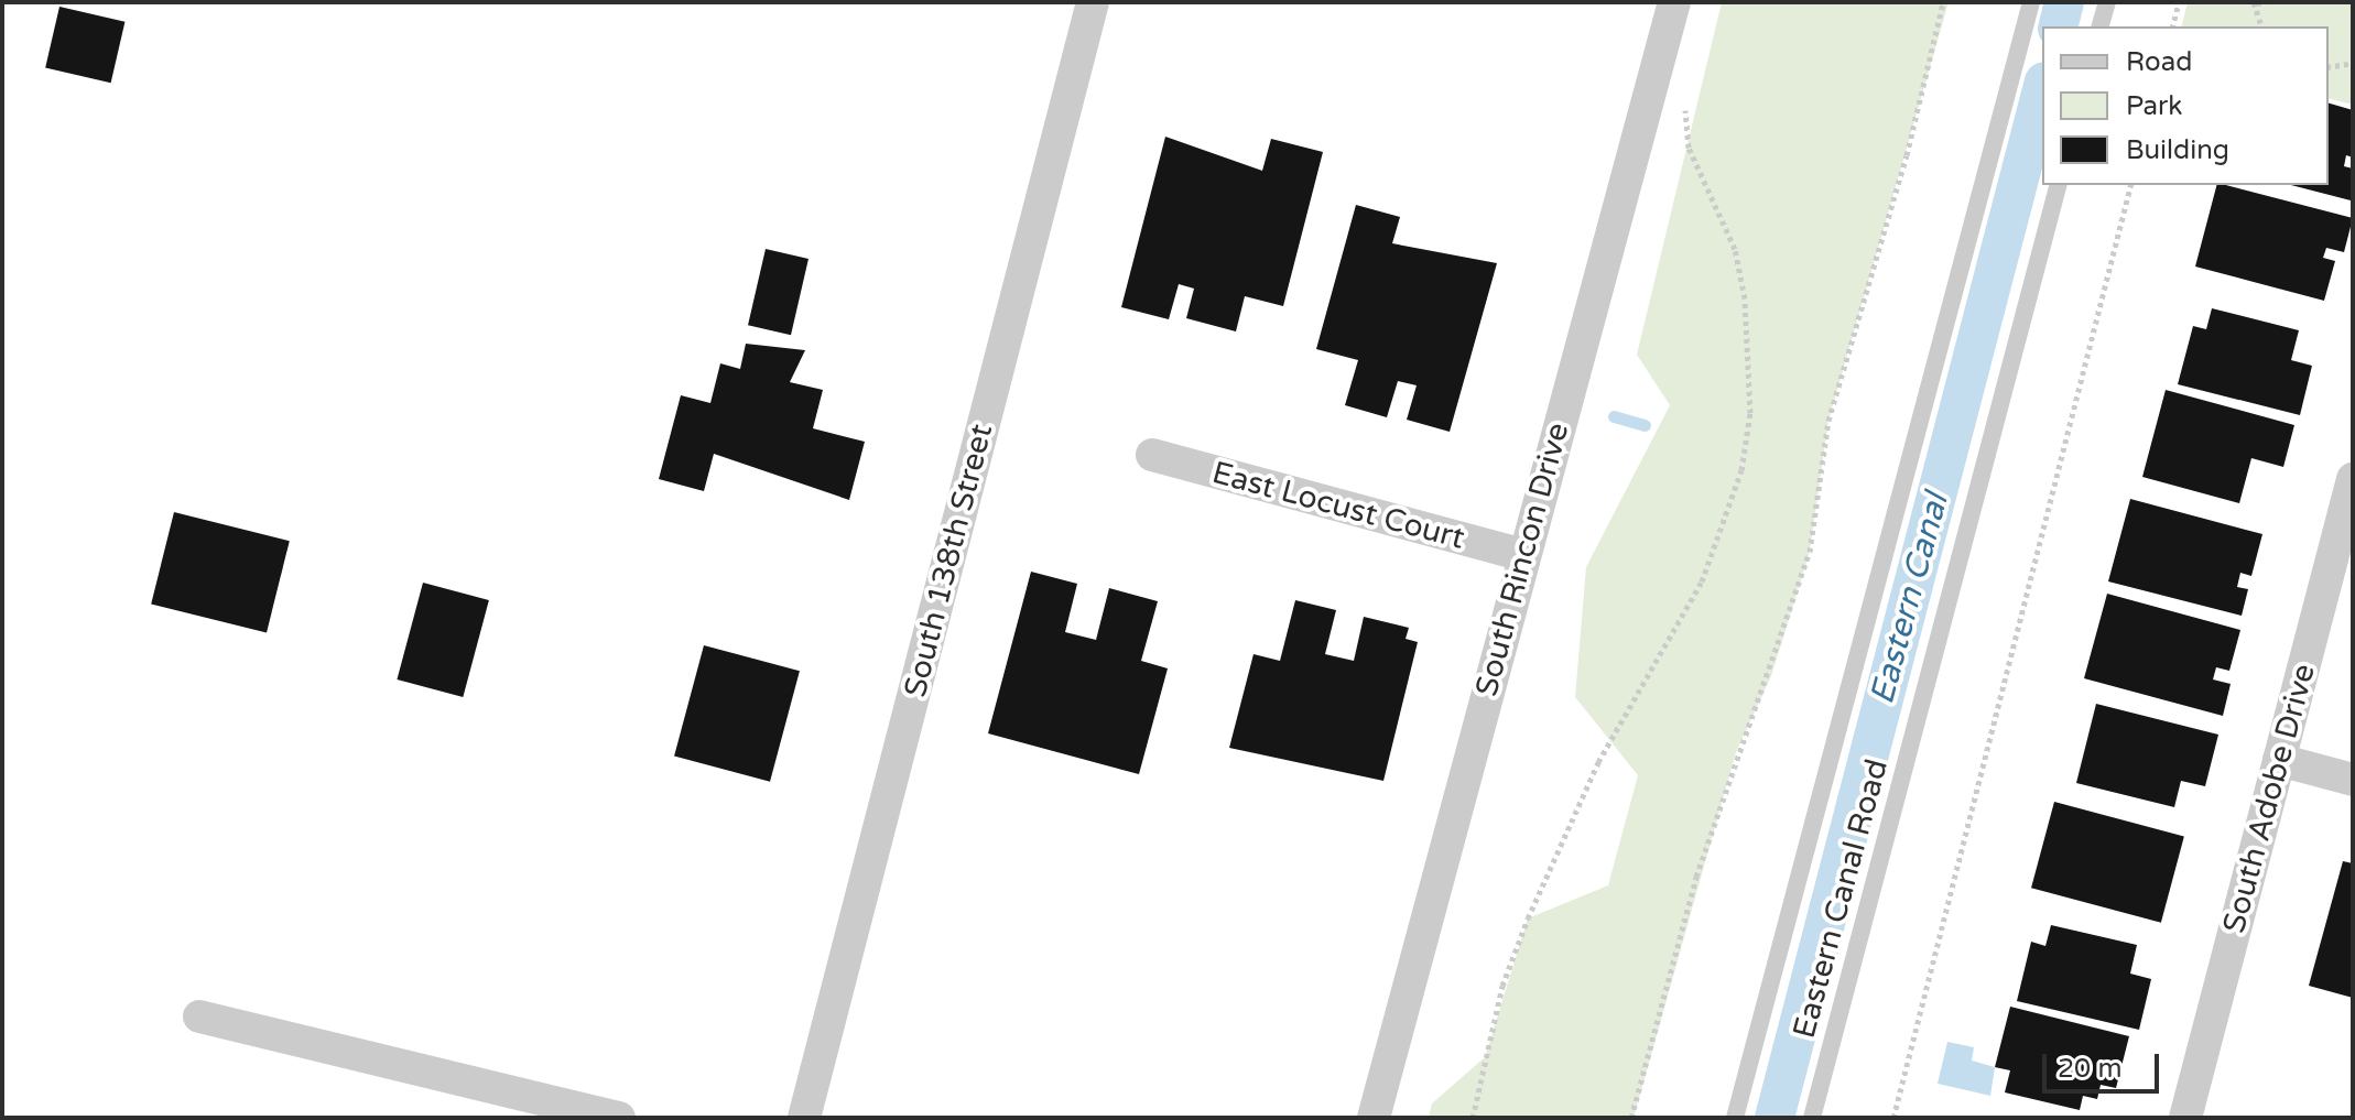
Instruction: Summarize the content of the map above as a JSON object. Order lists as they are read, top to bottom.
{
  "streets": {
    "street": [
      "East Locust Court",
      "South Rincon Drive",
      "South 138th Street",
      "South Adobe Drive"
    ],
    "lane": ["Eastern Canal Road"]
  },
  "crossings": [
    ["East Locust Court", "South Rincon Drive"]
  ],
  "water": ["Eastern Canal"],
  "legend": ["Road", "Park", "Building"],
  "scale_bar": "20 m"
}
